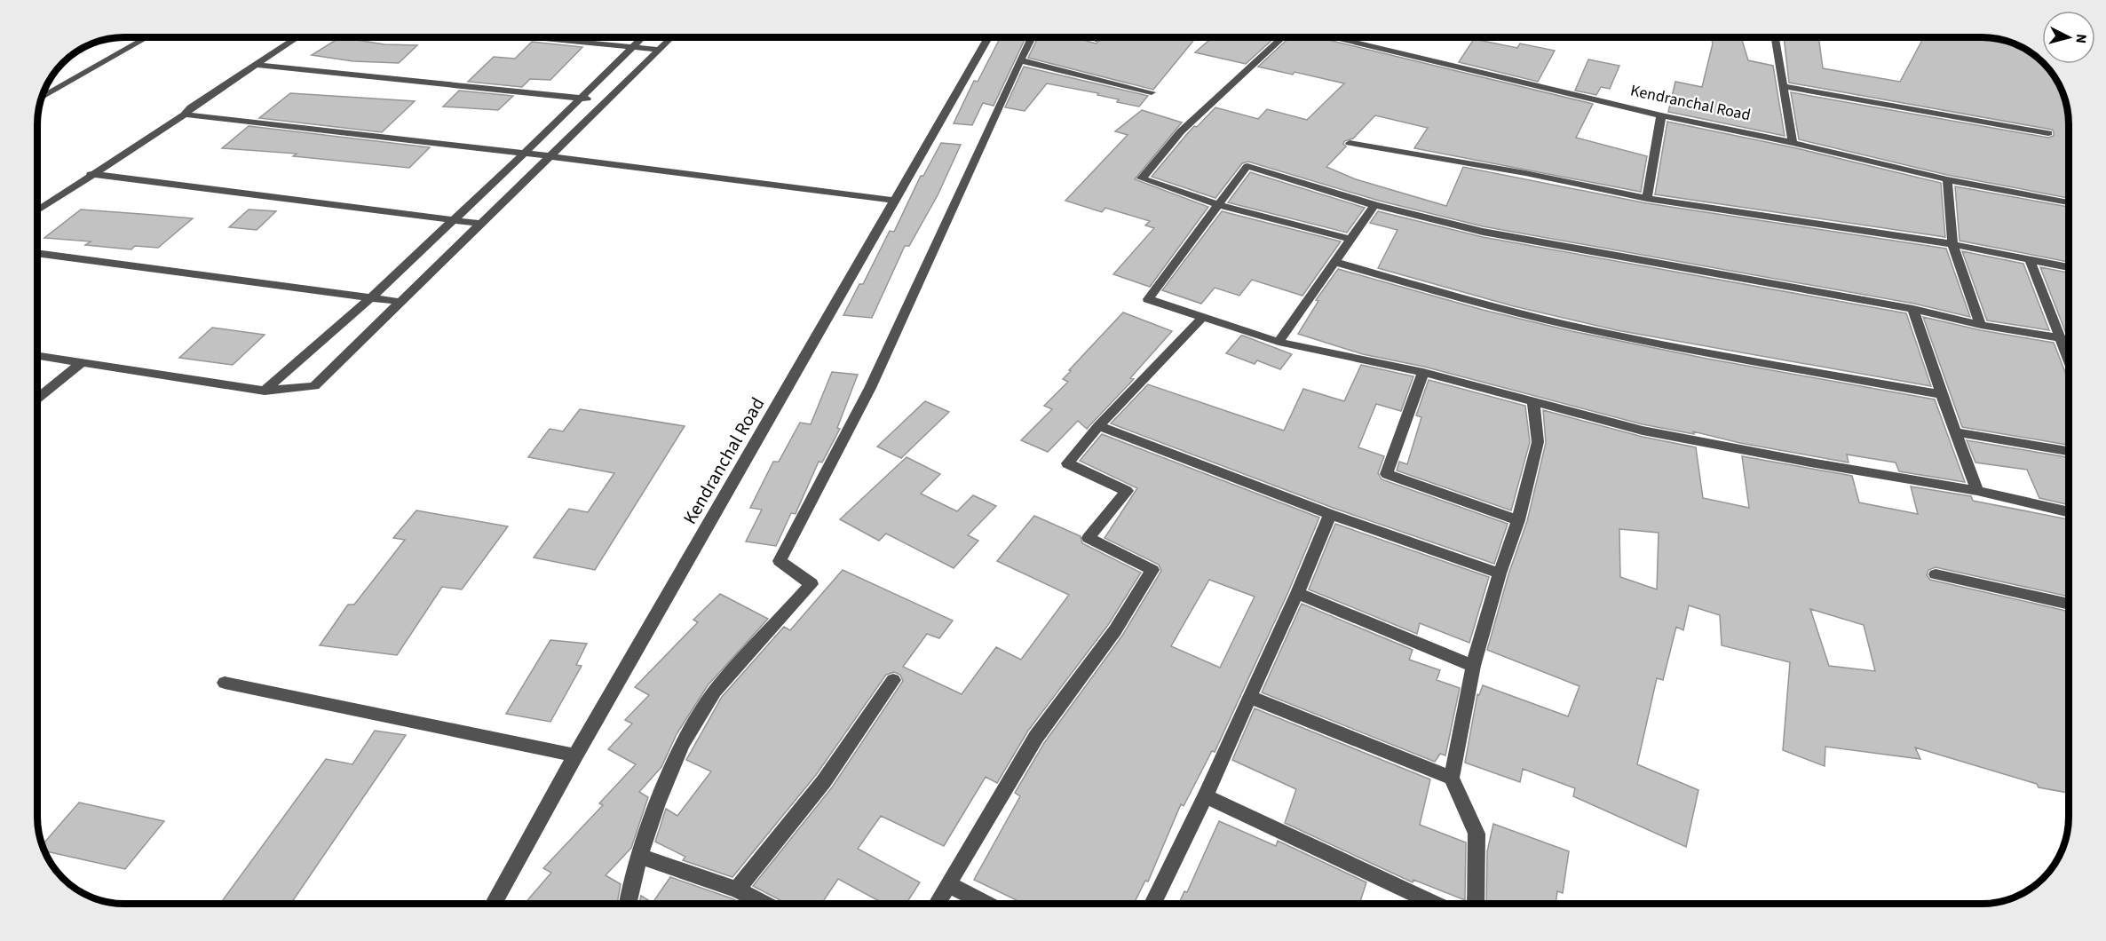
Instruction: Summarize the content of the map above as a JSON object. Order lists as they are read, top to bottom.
{
  "streets": {
    "street": ["Kendranchal Road"]
  },
  "north": "right"
}
